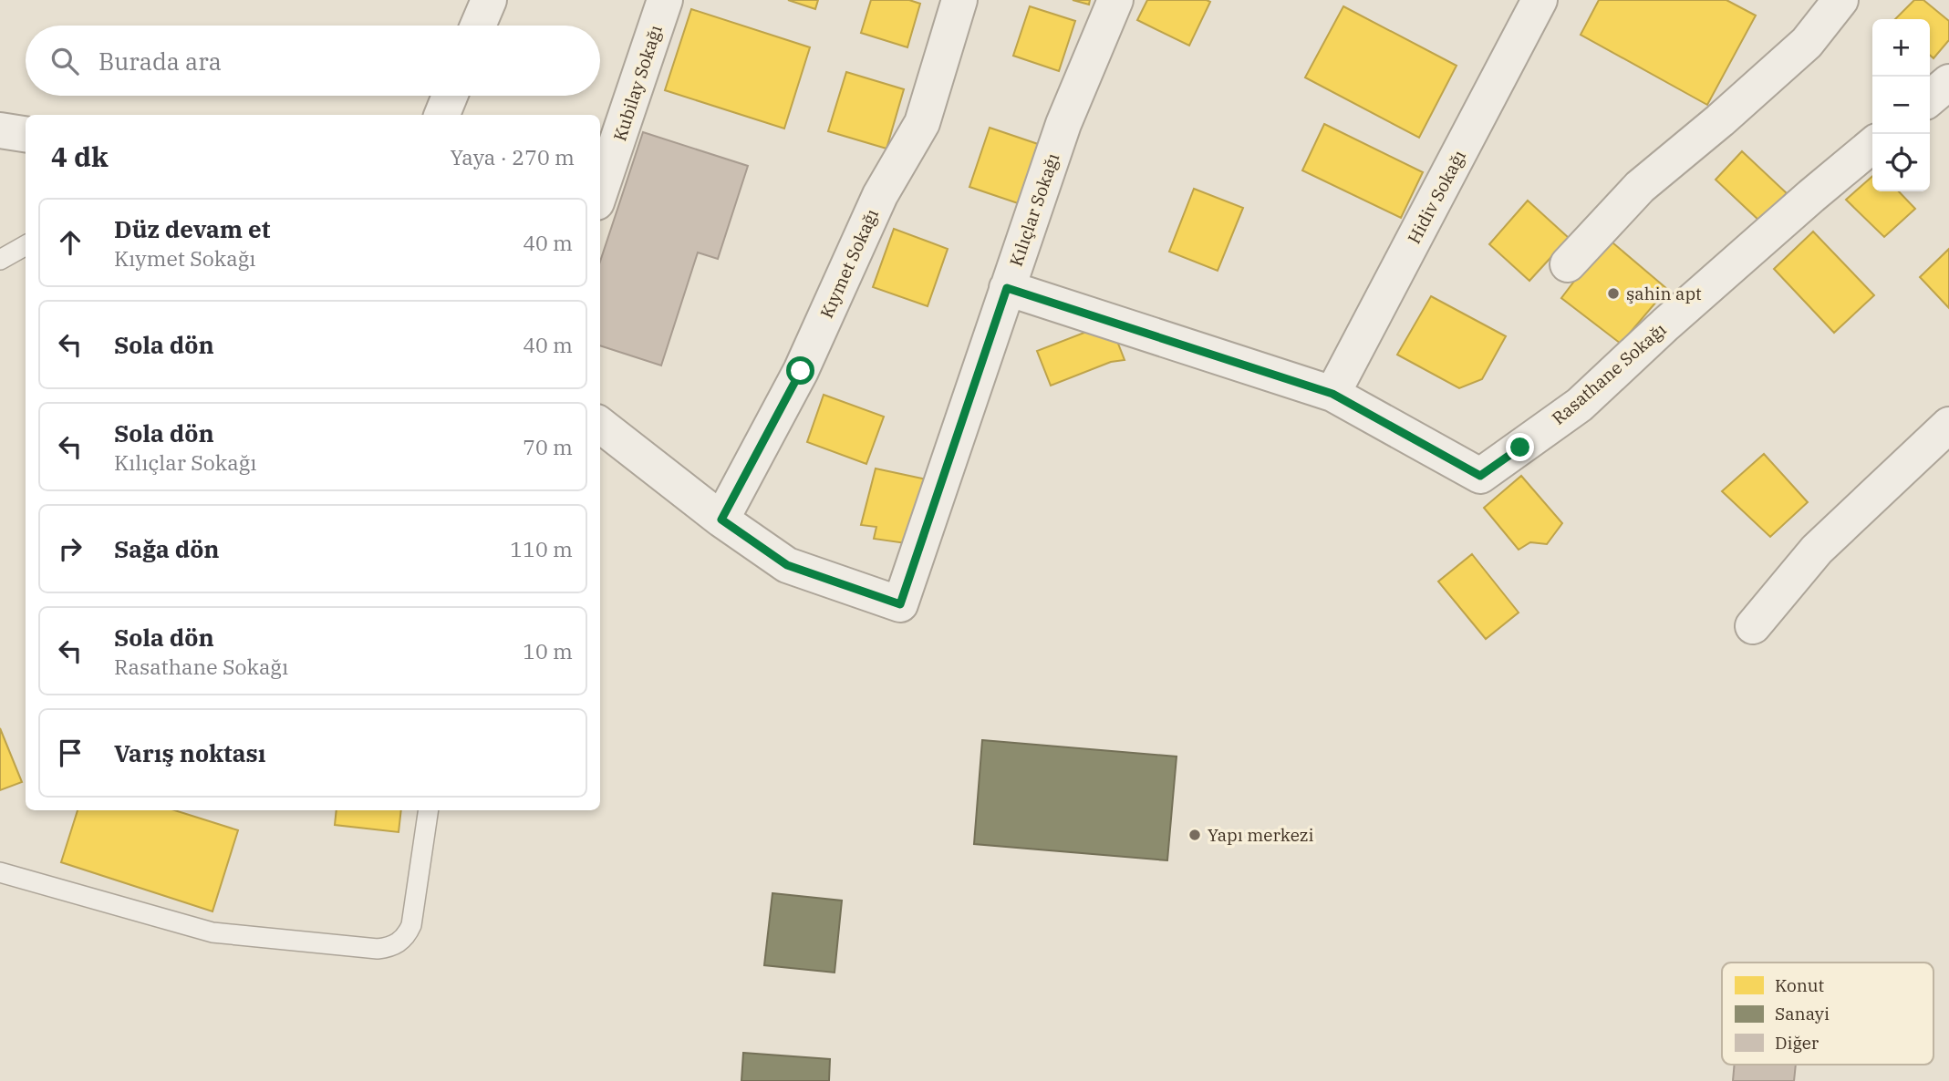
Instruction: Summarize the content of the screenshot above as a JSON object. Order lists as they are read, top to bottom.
{
  "streets": {
    "street": [
      "Kubilay Sokağı",
      "Hidiv Sokağı",
      "Kılıçlar Sokağı",
      "Kıymet Sokağı",
      "Rasathane Sokağı"
    ]
  },
  "crossings": [
    ["Hidiv Sokağı", "Rasathane Sokağı"],
    ["Kılıçlar Sokağı", "Kıymet Sokağı"]
  ],
  "places": ["şahin apt", "Yapı merkezi"],
  "legend": ["Konut", "Sanayi", "Diğer"],
  "page": {
    "map_buttons": ["+", "−"],
    "search": "Burada ara",
    "heading": ["4 dk", "Yaya · 270 m"],
    "list": [
      ["Düz devam et", "Kıymet Sokağı", "40 m"],
      ["Sola dön", "40 m"],
      ["Sola dön", "Kılıçlar Sokağı", "70 m"],
      ["Sağa dön", "110 m"],
      ["Sola dön", "Rasathane Sokağı", "10 m"],
      "Varış noktası"
    ]
  }
}
